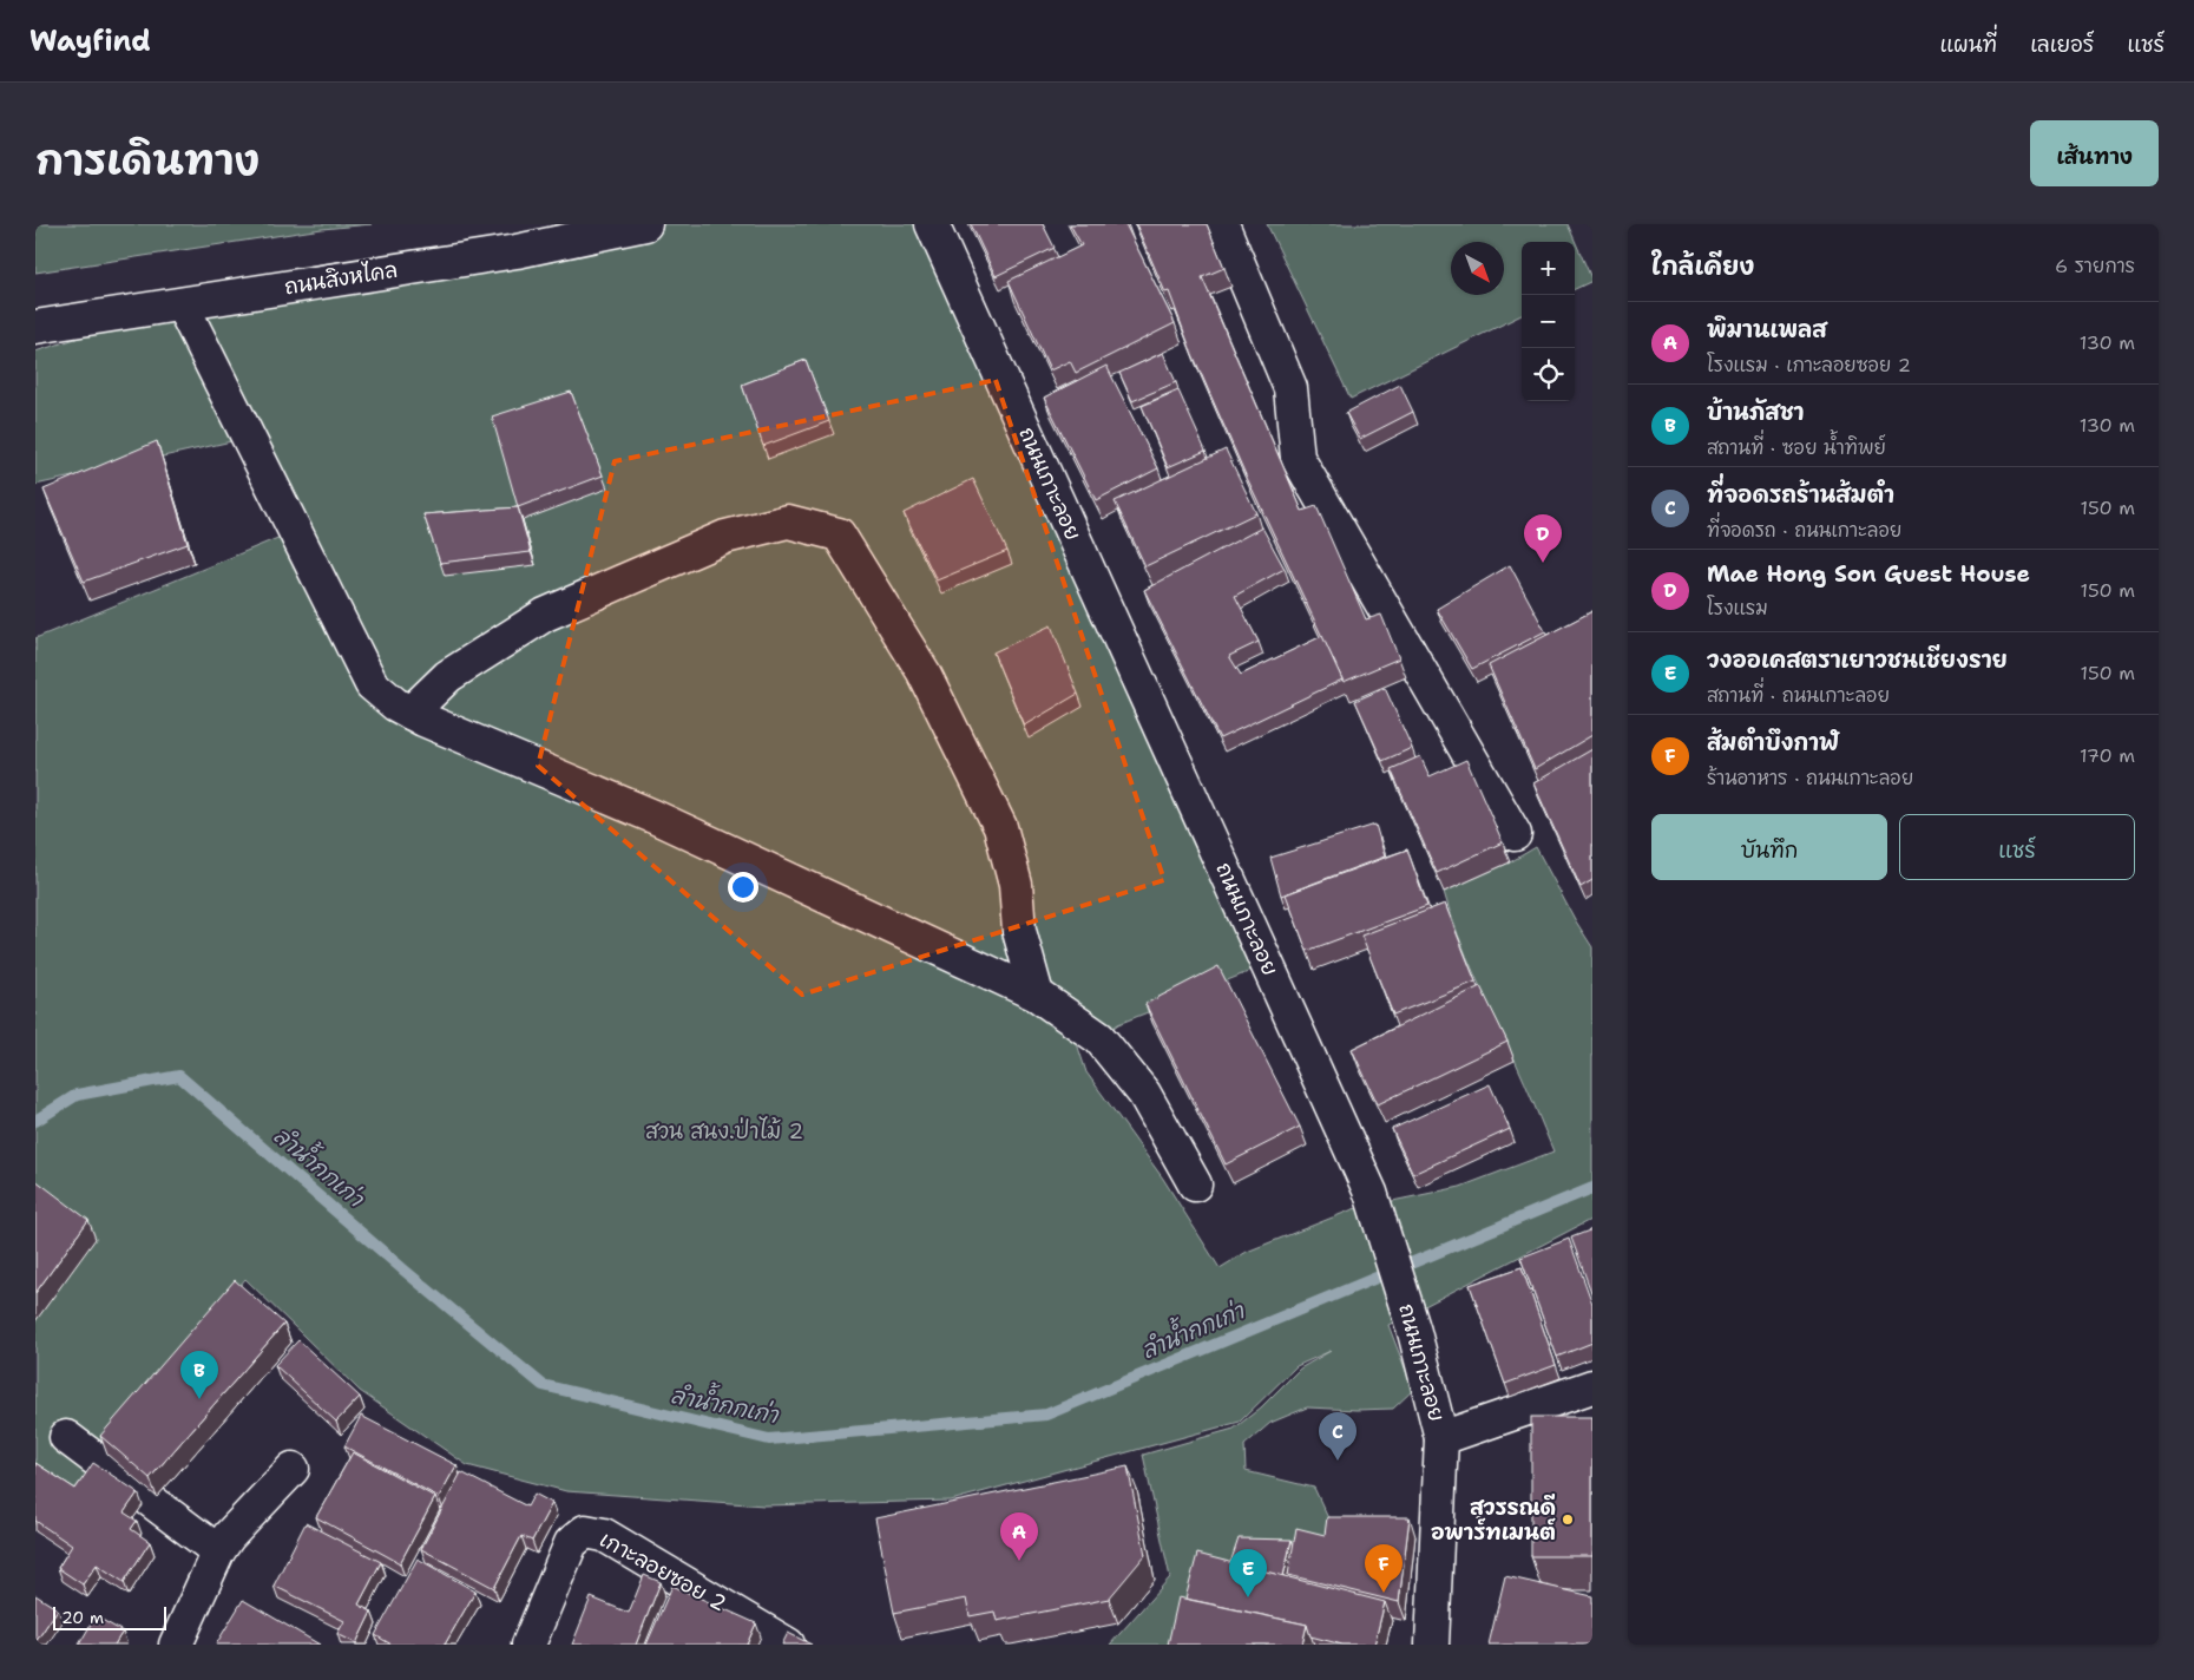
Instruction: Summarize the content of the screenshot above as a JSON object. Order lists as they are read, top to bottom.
{
  "streets": {
    "street": ["ถนนสิงหไคล", "ถนนเกาะลอย", "เกาะลอยซอย 2"]
  },
  "water": ["ลำน้ำกกเก่า"],
  "parks": ["สวน สนง.ป่าไม้ 2"],
  "places": ["สุวรรณดี อพาร์ทเมนต์"],
  "scale_bar": "20 m",
  "north": "bottom right",
  "page": {
    "header": "Wayfind",
    "nav": ["แผนที่", "เลเยอร์", "แชร์"],
    "title": "การเดินทาง",
    "buttons": [
      "เส้นทาง",
      ["บันทึก", "แชร์"]
    ],
    "heading": ["ใกล้เคียง", "6 รายการ"],
    "map_buttons": ["+", "−"],
    "list": [
      {
        "mark": "A",
        "name": "พิมานเพลส",
        "note": "โรงแรม · เกาะลอยซอย 2",
        "value": "130 m"
      },
      {
        "mark": "B",
        "name": "บ้านภัสชา",
        "note": "สถานที่ · ซอย น้ำทิพย์",
        "value": "130 m"
      },
      {
        "mark": "C",
        "name": "ที่จอดรถร้านส้มตำ",
        "note": "ที่จอดรถ · ถนนเกาะลอย",
        "value": "150 m"
      },
      {
        "mark": "D",
        "name": "Mae Hong Son Guest House",
        "note": "โรงแรม",
        "value": "150 m"
      },
      {
        "mark": "E",
        "name": "วงออเคสตราเยาวชนเชียงราย",
        "note": "สถานที่ · ถนนเกาะลอย",
        "value": "150 m"
      },
      {
        "mark": "F",
        "name": "ส้มตำบึงกาฬ",
        "note": "ร้านอาหาร · ถนนเกาะลอย",
        "value": "170 m"
      }
    ],
    "pins": [
      "D",
      "B",
      "C",
      "A",
      "F",
      "E"
    ],
    "scale": "20 m"
  }
}
